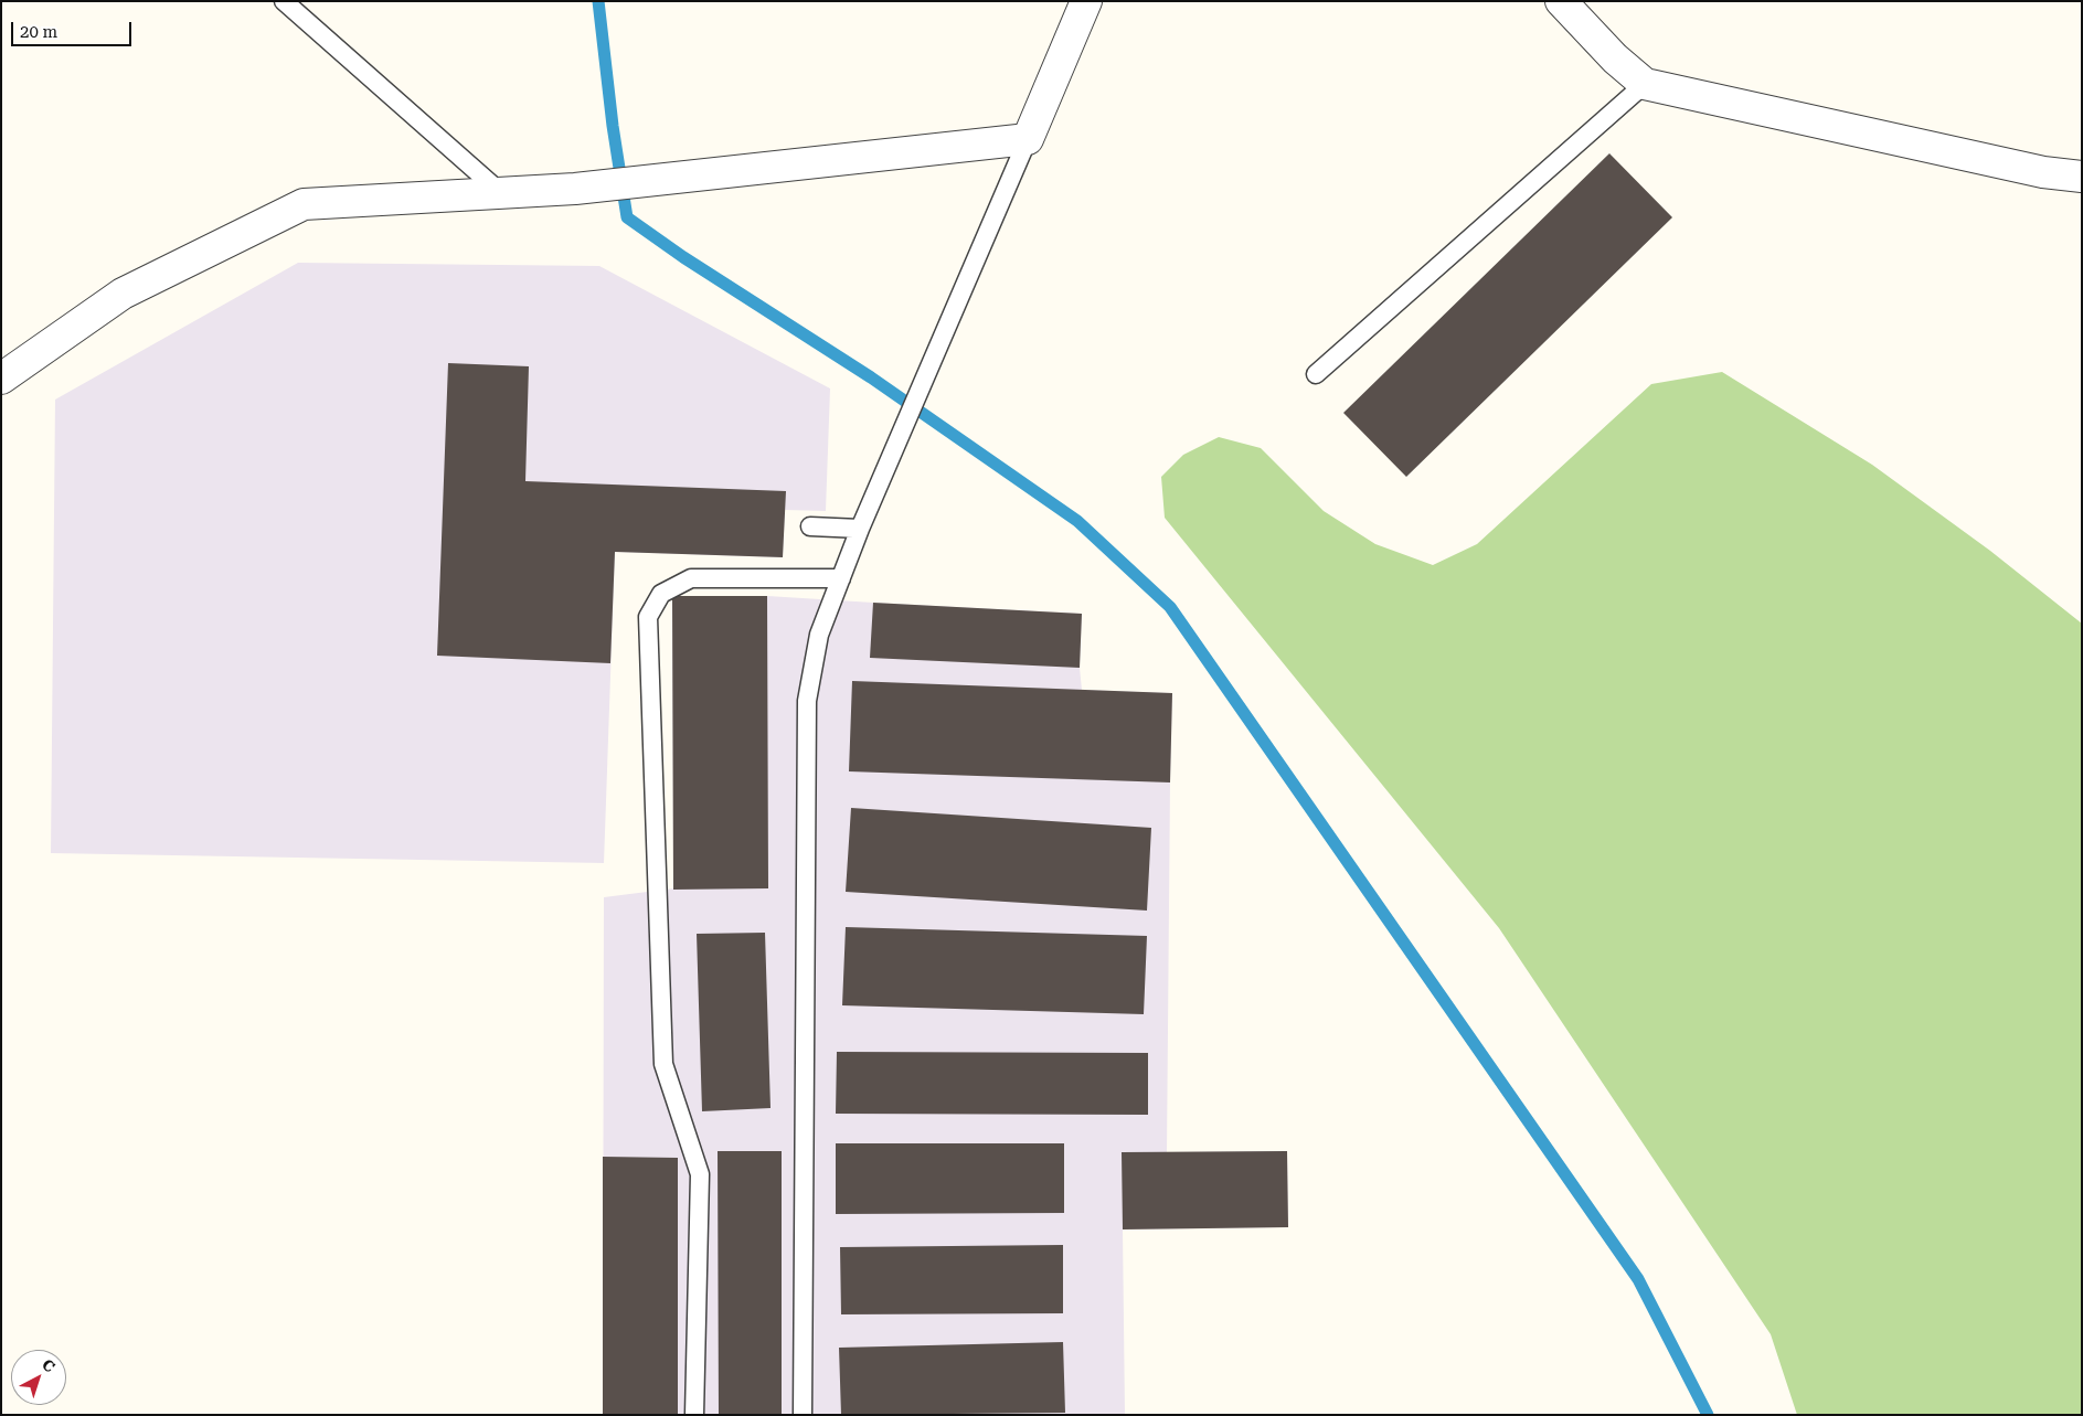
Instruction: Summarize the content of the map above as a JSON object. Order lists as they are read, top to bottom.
{
  "scale_bar": "20 m",
  "north": "top right"
}
